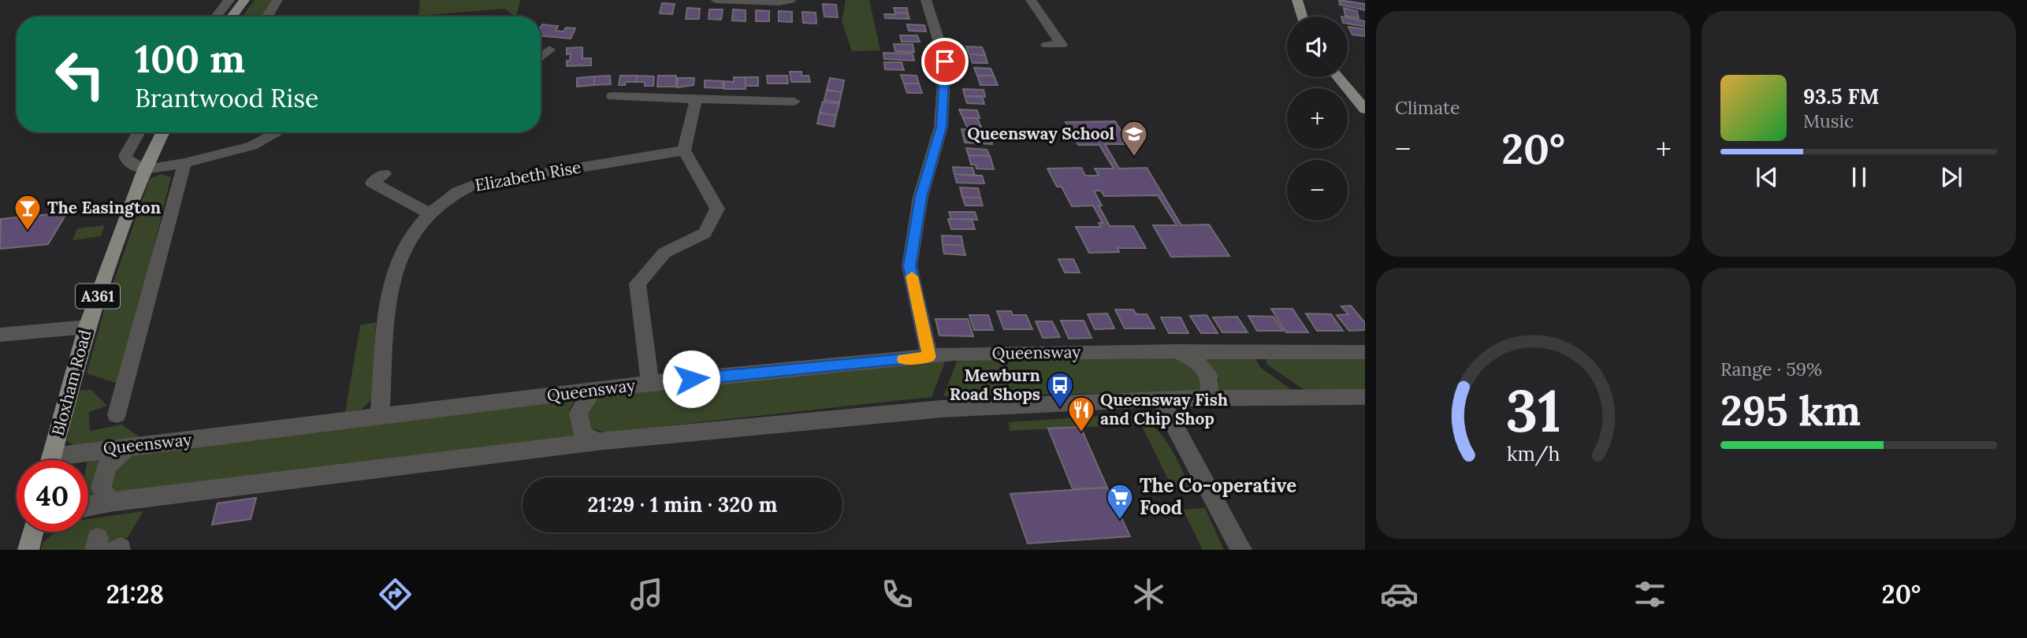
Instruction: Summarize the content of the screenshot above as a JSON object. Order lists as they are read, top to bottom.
{
  "streets": {
    "main road": ["A361", "Bloxham Road"],
    "street": ["Elizabeth Rise", "Queensway"]
  },
  "crossings": [
    ["Elizabeth Rise", "Queensway"]
  ],
  "places": {
    "school or university": ["Queensway School"],
    "bar": ["The Easington"],
    "bus stop": ["Mewburn Road Shops"],
    "restaurant": ["Queensway Fish and Chip Shop"],
    "supermarket": ["The Co-operative Food"]
  },
  "page": {
    "tile": [
      "Climate",
      ["Range · 59%", "295 km"]
    ],
    "map_buttons": ["+", "−"],
    "turn": ["100 m", "Brantwood Rise"],
    "song": ["93.5 FM", "Music"],
    "heat": ["−", "20°", "+"],
    "limit": "40",
    "trip": "21:29 · 1 min · 320 m",
    "tabs": ["21:28", "20°"],
    "gauge": ["31", "km/h"]
  }
}
